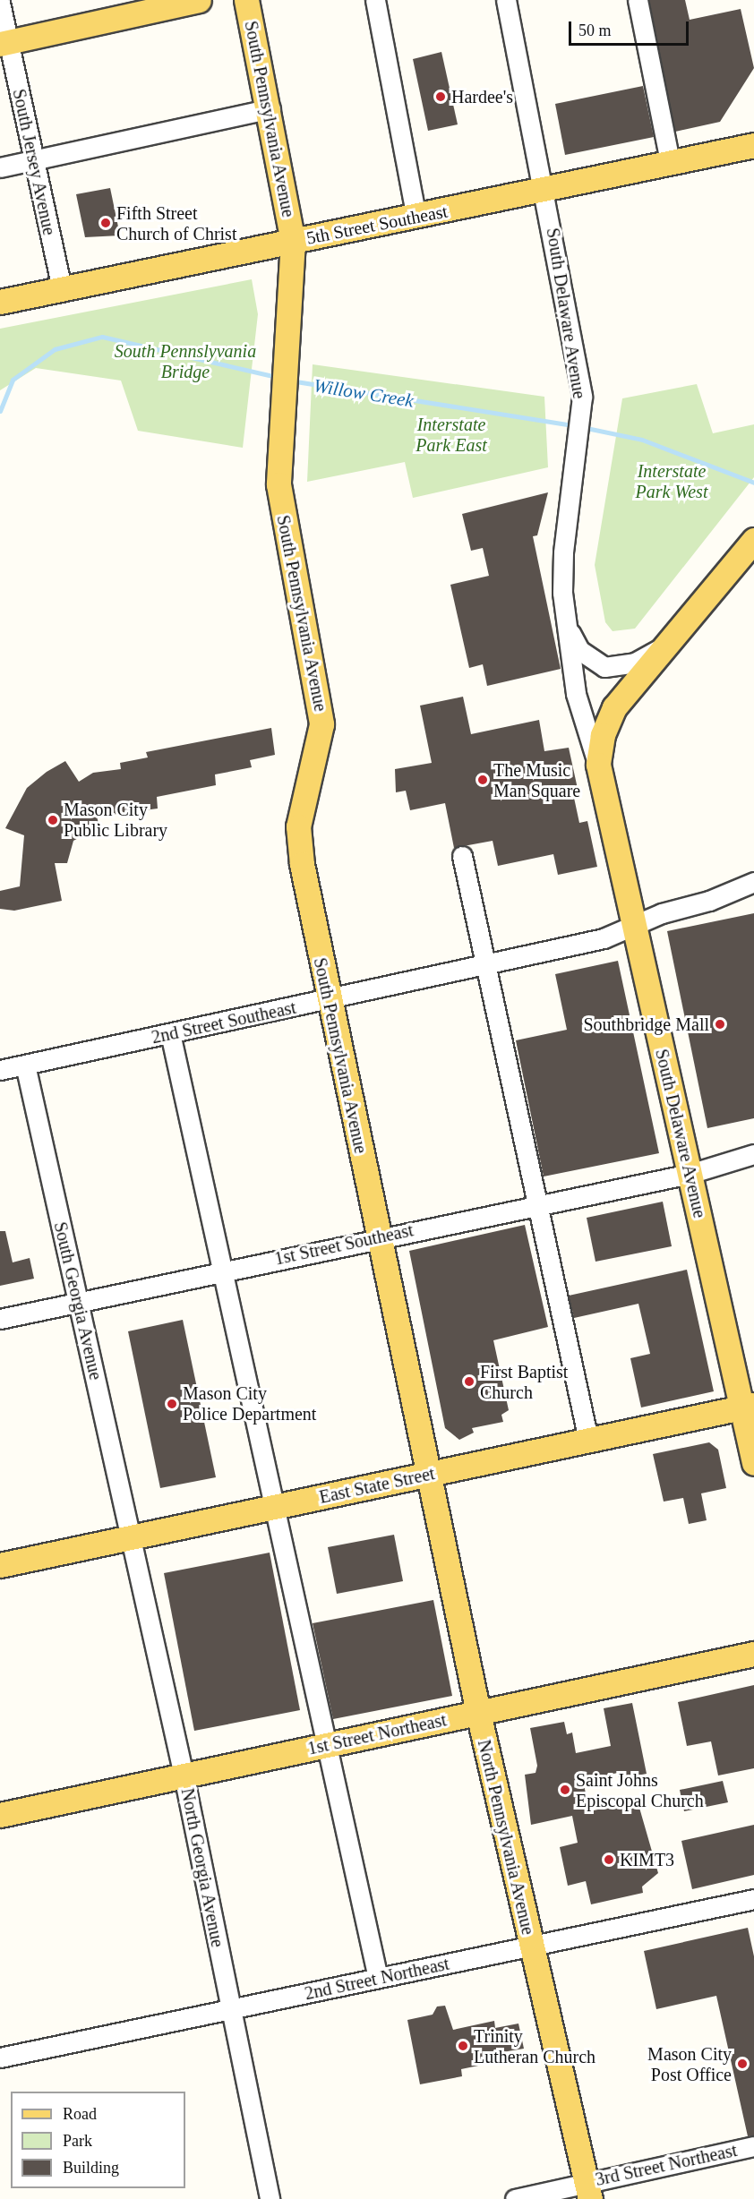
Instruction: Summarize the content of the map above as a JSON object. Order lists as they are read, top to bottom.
{
  "streets": {
    "main road": [
      "South Pennsylvania Avenue",
      "5th Street Southeast",
      "South Delaware Avenue",
      "East State Street",
      "1st Street Northeast",
      "North Pennsylvania Avenue"
    ],
    "street": [
      "South Jersey Avenue",
      "2nd Street Southeast",
      "1st Street Southeast",
      "South Georgia Avenue",
      "North Georgia Avenue",
      "2nd Street Northeast",
      "3rd Street Northeast"
    ]
  },
  "crossings": [
    ["South Pennsylvania Avenue", "5th Street Southeast"],
    ["South Pennsylvania Avenue", "2nd Street Southeast"],
    ["South Pennsylvania Avenue", "1st Street Southeast"],
    ["South Pennsylvania Avenue", "East State Street"],
    ["South Pennsylvania Avenue", "North Pennsylvania Avenue"],
    ["South Jersey Avenue", "5th Street Southeast"],
    ["5th Street Southeast", "South Delaware Avenue"],
    ["South Delaware Avenue", "2nd Street Southeast"],
    ["South Delaware Avenue", "1st Street Southeast"],
    ["South Delaware Avenue", "East State Street"],
    ["2nd Street Southeast", "South Georgia Avenue"],
    ["1st Street Southeast", "South Georgia Avenue"],
    ["South Georgia Avenue", "East State Street"],
    ["South Georgia Avenue", "North Georgia Avenue"],
    ["East State Street", "North Pennsylvania Avenue"],
    ["East State Street", "North Georgia Avenue"],
    ["1st Street Northeast", "North Pennsylvania Avenue"],
    ["1st Street Northeast", "North Georgia Avenue"],
    ["North Pennsylvania Avenue", "2nd Street Northeast"],
    ["North Pennsylvania Avenue", "3rd Street Northeast"],
    ["North Georgia Avenue", "2nd Street Northeast"]
  ],
  "water": ["Willow Creek"],
  "parks": ["South Pennslyvania Bridge", "Interstate Park East", "Interstate Park West"],
  "places": [
    "Hardee's",
    "Fifth Street Church of Christ",
    "The Music Man Square",
    "Mason City Public Library",
    "Southbridge Mall",
    "First Baptist Church",
    "Mason City Police Department",
    "Saint Johns Episcopal Church",
    "KIMT3",
    "Trinity Lutheran Church",
    "Mason City Post Office"
  ],
  "legend": ["Road", "Park", "Building"],
  "scale_bar": "50 m"
}
